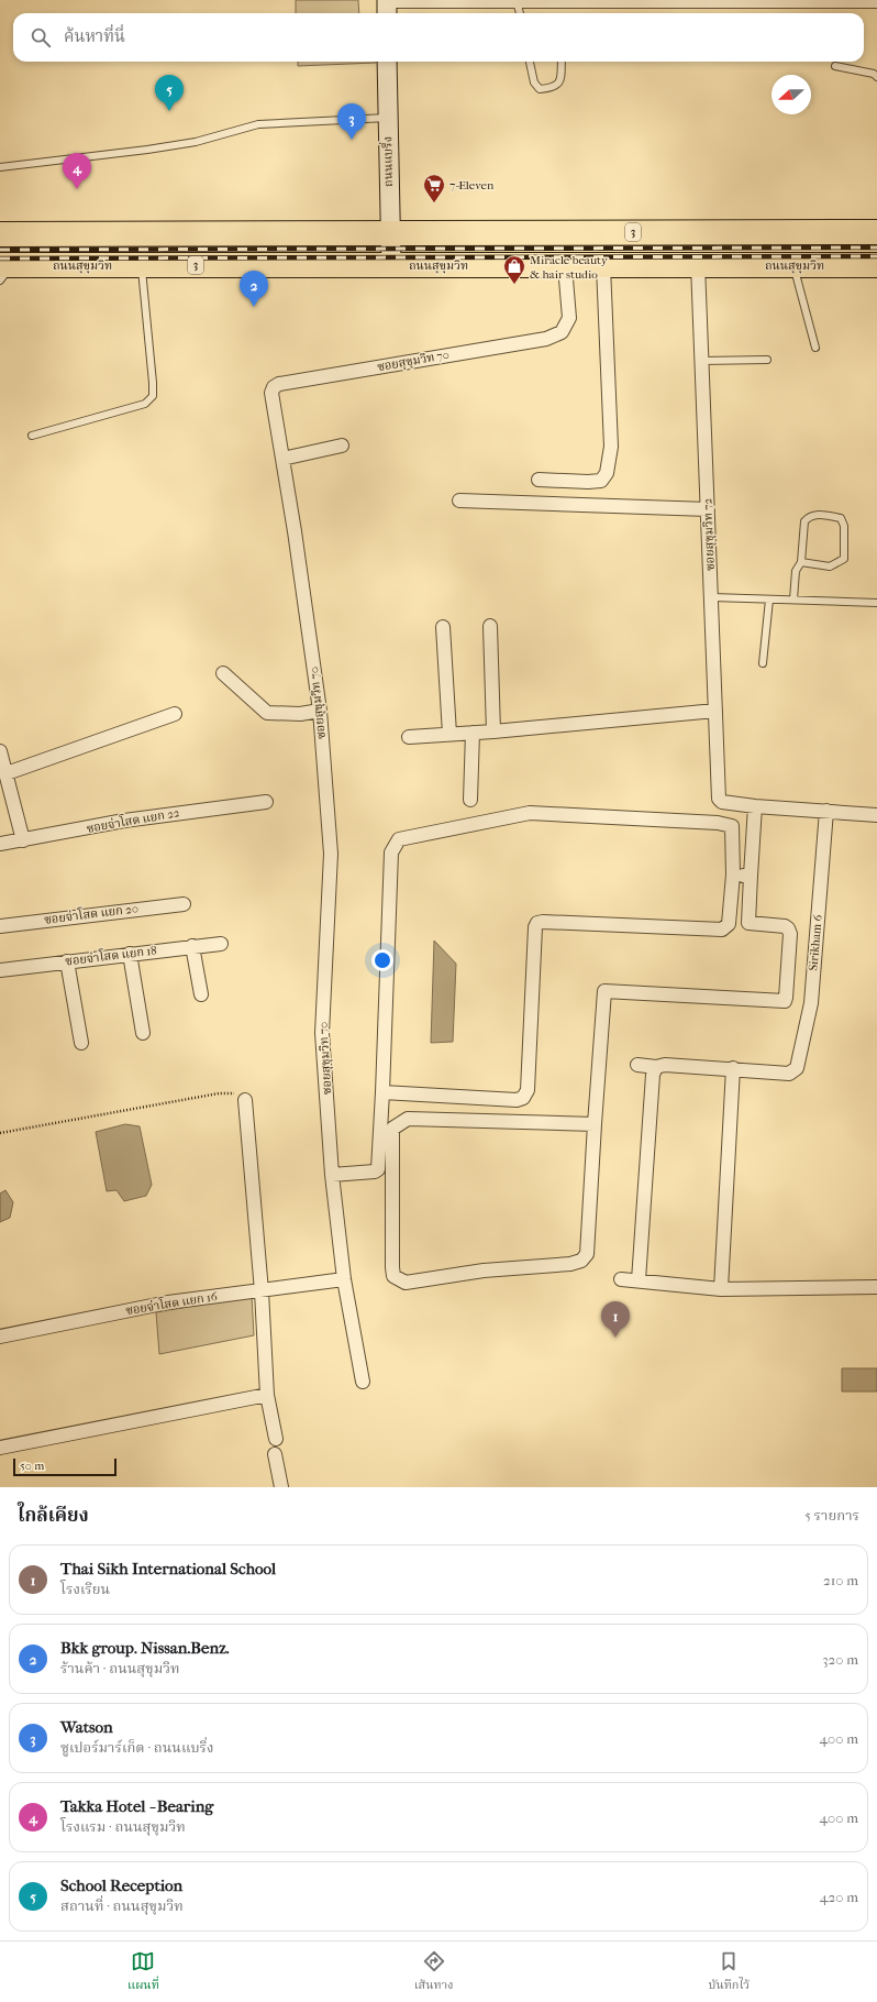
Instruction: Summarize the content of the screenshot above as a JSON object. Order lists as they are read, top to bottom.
{
  "streets": {
    "highway": ["3", "ถนนสุขุมวิท"],
    "main road": ["ถนนแบริ่ง"],
    "street": [
      "ซอยสุขุมวิท 70",
      "ซอยสุขุมวิท 72",
      "ซอยจ่าโสด แยก 22",
      "ซอยจ่าโสด แยก 20",
      "Sirikham 6",
      "ซอยจ่าโสด แยก 18",
      "ซอยจ่าโสด แยก 16"
    ]
  },
  "crossings": [
    ["ถนนแบริ่ง", "3"],
    ["ถนนแบริ่ง", "ถนนสุขุมวิท"],
    ["ถนนสุขุมวิท", "ซอยสุขุมวิท 70"],
    ["ถนนสุขุมวิท", "ซอยสุขุมวิท 72"],
    ["ซอยสุขุมวิท 70", "ซอยจ่าโสด แยก 16"]
  ],
  "places": {
    "supermarket": ["7-Eleven"],
    "shop": ["Miracle beauty & hair studio"]
  },
  "scale_bar": "50 m",
  "north": "left",
  "page": {
    "search": "ค้นหาที่นี่",
    "pins": [
      "5",
      "3",
      "4",
      "2",
      "1"
    ],
    "scale": "50 m",
    "heading": ["ใกล้เคียง", "5 รายการ"],
    "list": [
      {
        "mark": "1",
        "name": "Thai Sikh International School",
        "note": "โรงเรียน",
        "value": "210 m"
      },
      {
        "mark": "2",
        "name": "Bkk group. Nissan.Benz.",
        "note": "ร้านค้า · ถนนสุขุมวิท",
        "value": "320 m"
      },
      {
        "mark": "3",
        "name": "Watson",
        "note": "ซูเปอร์มาร์เก็ต · ถนนแบริ่ง",
        "value": "400 m"
      },
      {
        "mark": "4",
        "name": "Takka Hotel - Bearing",
        "note": "โรงแรม · ถนนสุขุมวิท",
        "value": "400 m"
      },
      {
        "mark": "5",
        "name": "School Reception",
        "note": "สถานที่ · ถนนสุขุมวิท",
        "value": "420 m"
      }
    ],
    "nav": ["แผนที่", "เส้นทาง", "บันทึกไว้"]
  }
}
